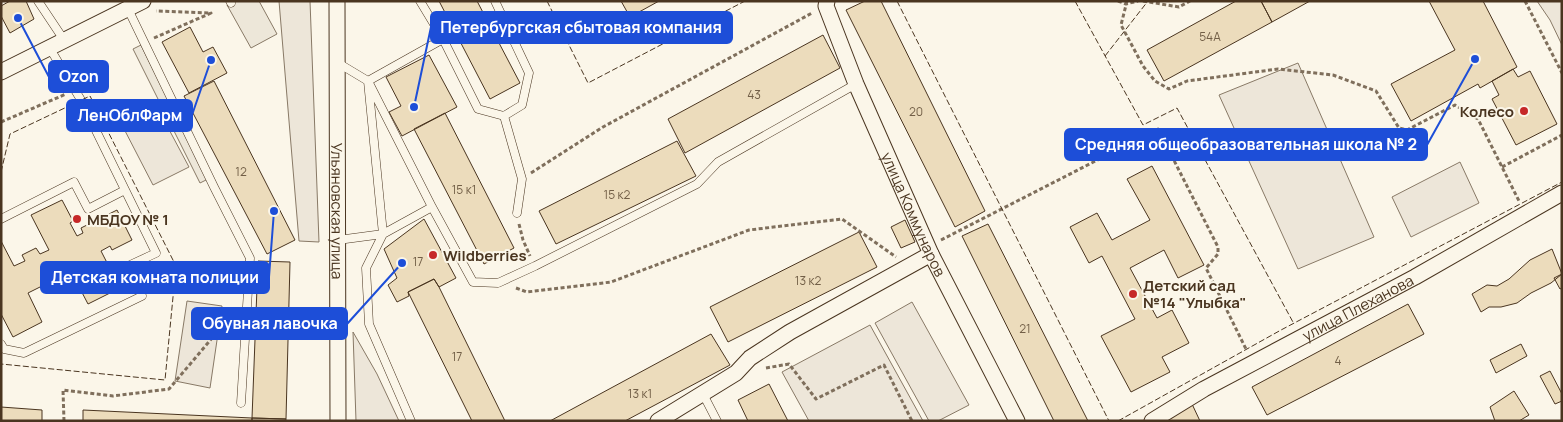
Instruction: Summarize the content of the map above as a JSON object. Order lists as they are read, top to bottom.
{
  "streets": {
    "street": ["Ульяновская улица", "улица Коммунаров", "улица Плеханова"]
  },
  "places": [
    "Ozon",
    "Средняя общеобразовательная школа № 2",
    "ЛенОблФарм",
    "Петербургская сбытовая компания",
    "Колесо",
    "Детская комната полиции",
    "МБДОУ № 1",
    "Wildberries",
    "Обувная лавочка",
    "Детский сад №14 \"Улыбка\""
  ],
  "house_numbers": [
    "54А",
    "43",
    "20",
    "12",
    "15 к1",
    "15 к2",
    "17",
    "13 к2",
    "21",
    "17",
    "4",
    "13 к1"
  ]
}
